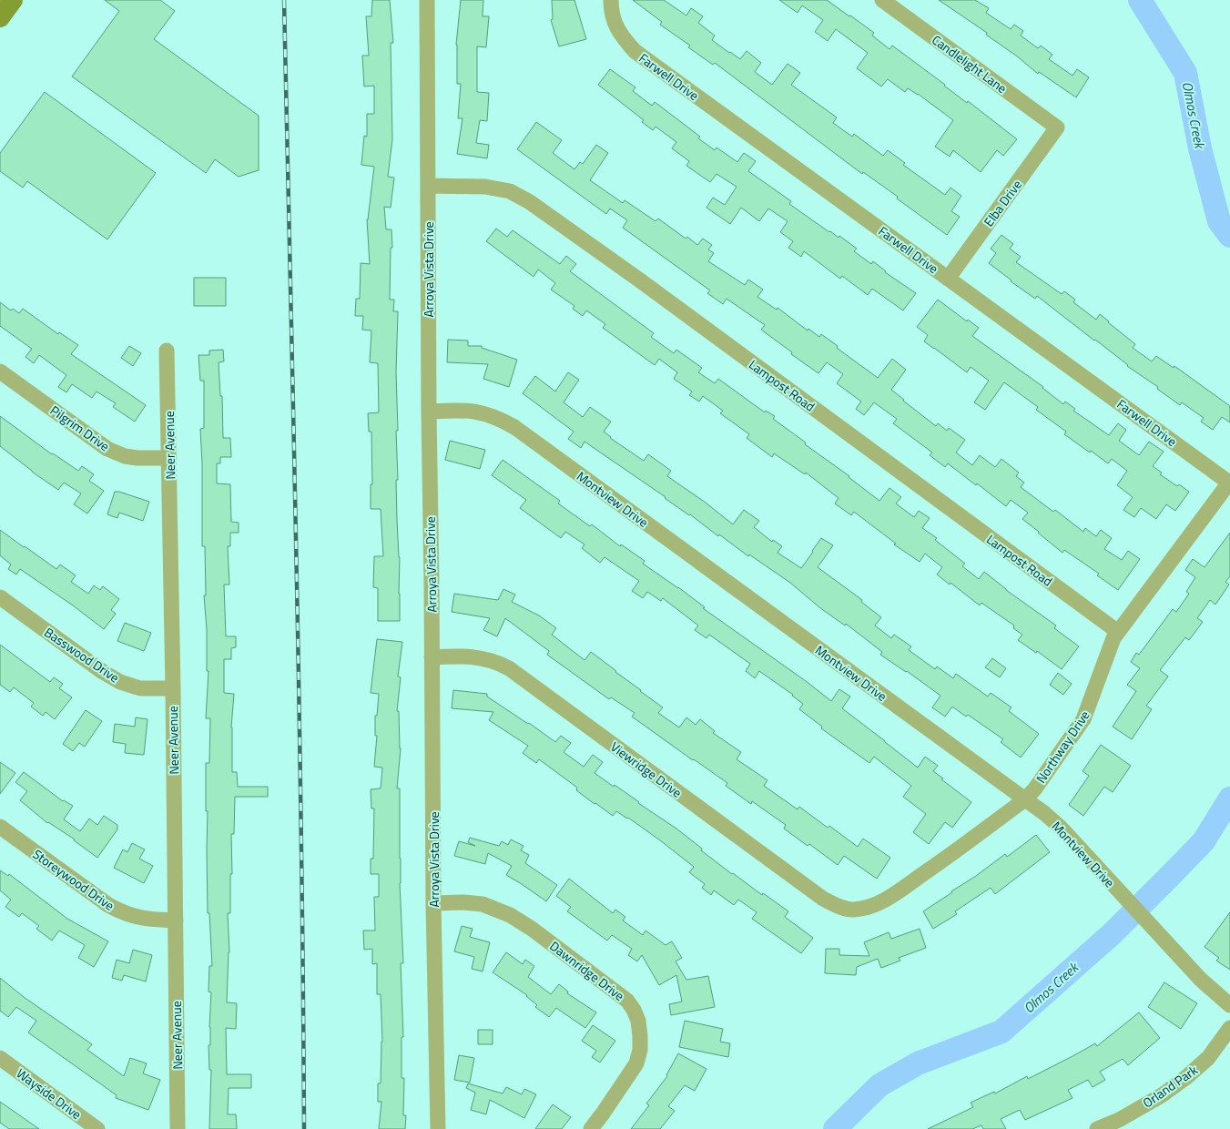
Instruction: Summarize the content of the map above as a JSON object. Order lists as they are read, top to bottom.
{
  "streets": {
    "street": [
      "Candlelight Lane",
      "Farwell Drive",
      "Elba Drive",
      "Arroya Vista Drive",
      "Lampost Road",
      "Pilgrim Drive",
      "Neer Avenue",
      "Montview Drive",
      "Basswood Drive",
      "Northway Drive",
      "Viewridge Drive",
      "Storeywood Drive",
      "Dawnridge Drive",
      "Orland Park",
      "Wayside Drive"
    ]
  },
  "crossings": [
    ["Candlelight Lane", "Elba Drive"],
    ["Farwell Drive", "Elba Drive"],
    ["Farwell Drive", "Northway Drive"],
    ["Arroya Vista Drive", "Lampost Road"],
    ["Arroya Vista Drive", "Montview Drive"],
    ["Arroya Vista Drive", "Viewridge Drive"],
    ["Arroya Vista Drive", "Dawnridge Drive"],
    ["Lampost Road", "Northway Drive"],
    ["Pilgrim Drive", "Neer Avenue"],
    ["Neer Avenue", "Basswood Drive"],
    ["Neer Avenue", "Storeywood Drive"],
    ["Montview Drive", "Northway Drive"],
    ["Northway Drive", "Viewridge Drive"]
  ],
  "water": ["Olmos Creek"]
}
